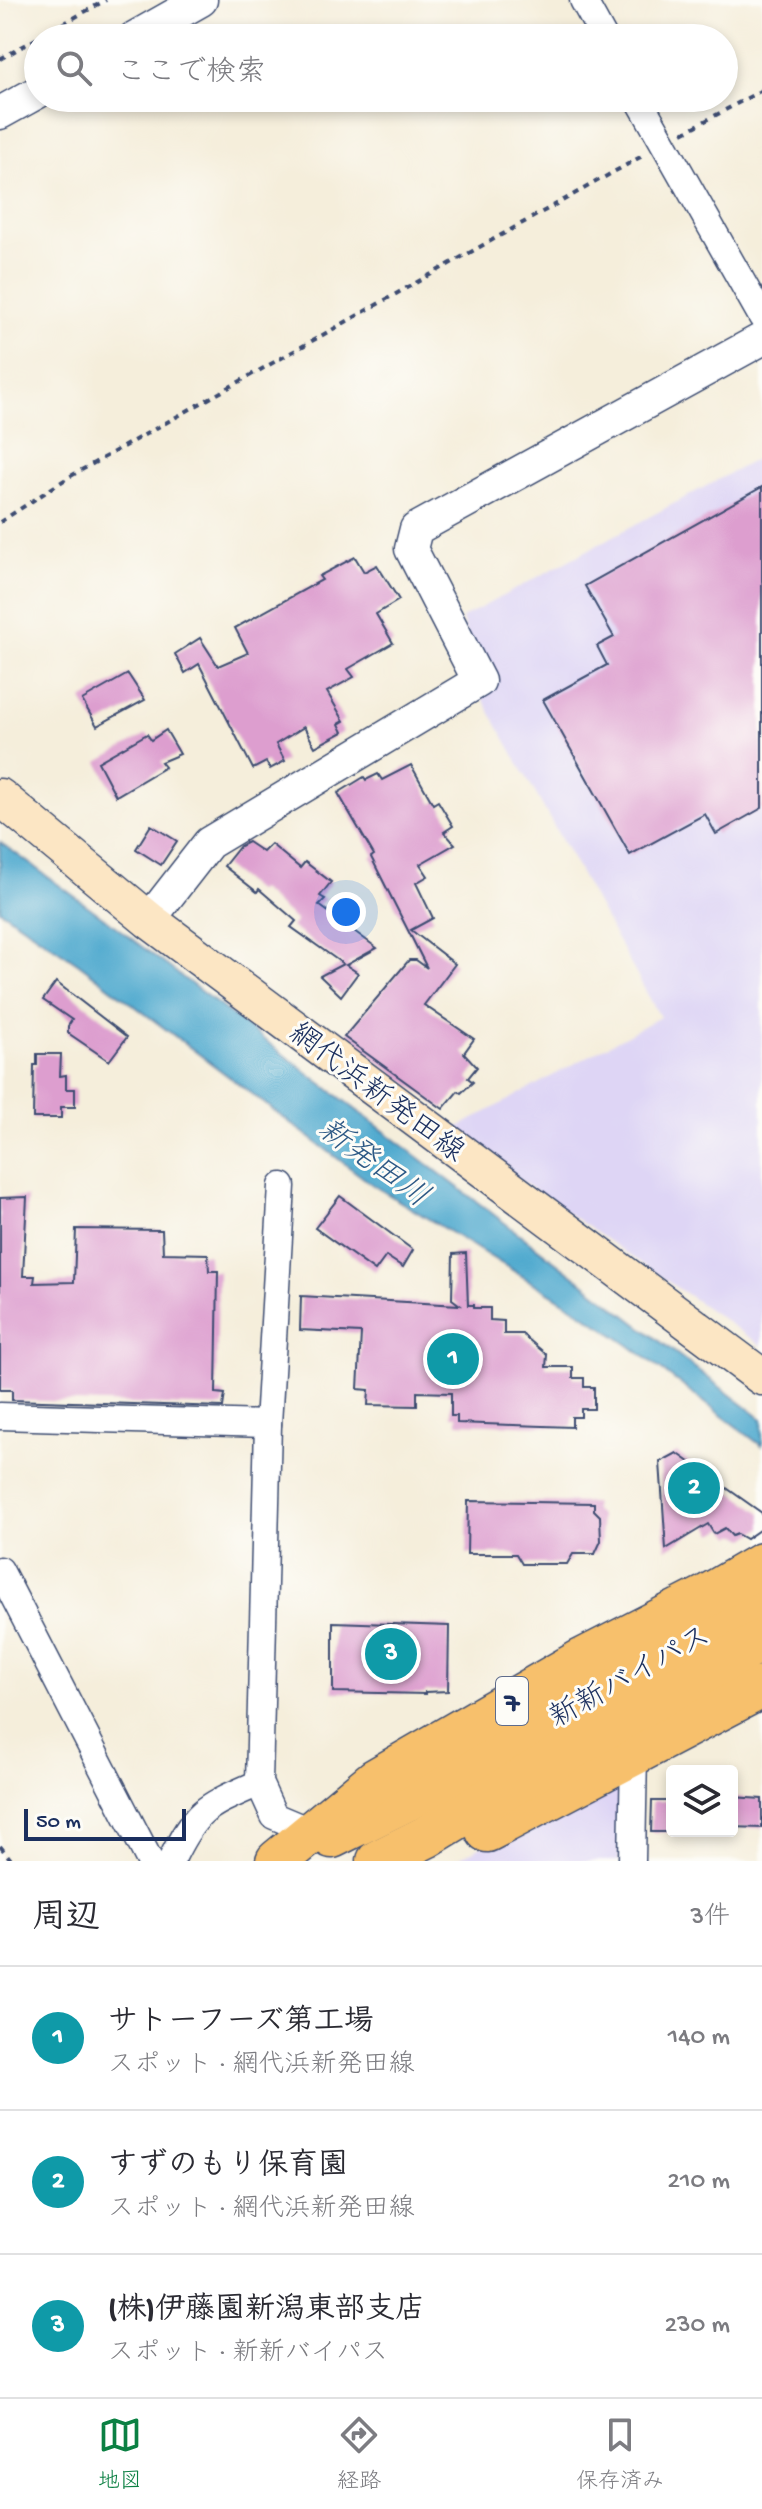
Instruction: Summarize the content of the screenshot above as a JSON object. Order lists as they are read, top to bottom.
{
  "streets": {
    "highway": ["新新バイパス", "7"],
    "main road": ["網代浜新発田線"]
  },
  "crossings": [
    ["新新バイパス", "7"]
  ],
  "water": ["新発田川"],
  "scale_bar": "50 m",
  "page": {
    "search": "ここで検索",
    "pins": ["1", "2", "3"],
    "scale": "50 m",
    "heading": ["周辺", "3件"],
    "list": [
      {
        "mark": "1",
        "name": "サトーフーズ第工場",
        "note": "スポット · 網代浜新発田線",
        "value": "140 m"
      },
      {
        "mark": "2",
        "name": "すずのもり保育園",
        "note": "スポット · 網代浜新発田線",
        "value": "210 m"
      },
      {
        "mark": "3",
        "name": "(株)伊藤園新潟東部支店",
        "note": "スポット · 新新バイパス",
        "value": "230 m"
      }
    ],
    "nav": ["地図", "経路", "保存済み"]
  }
}
